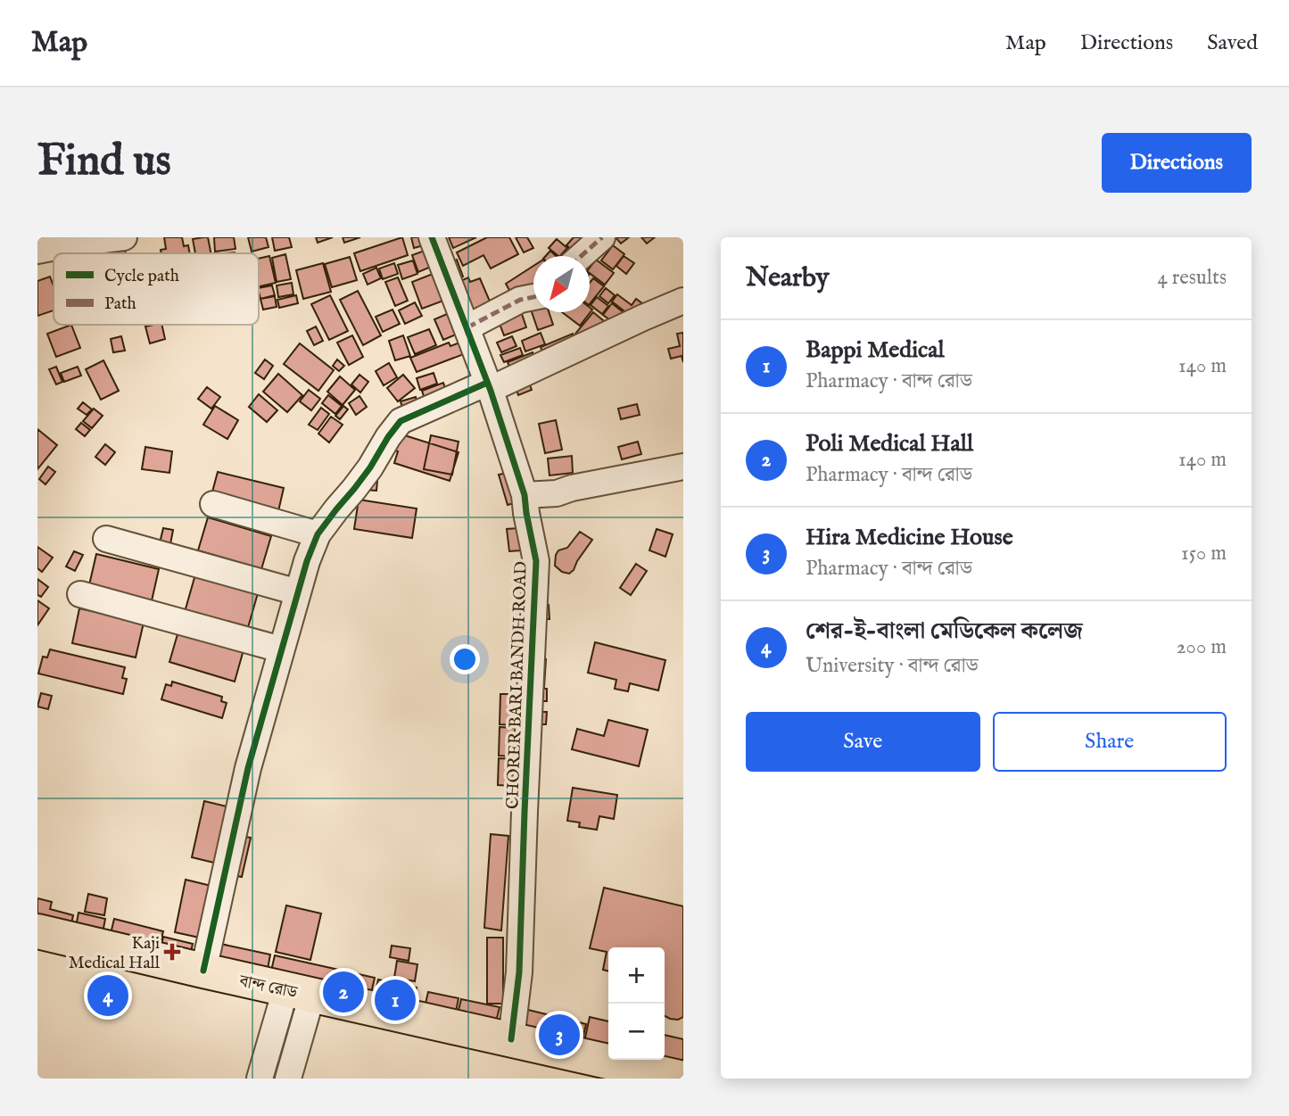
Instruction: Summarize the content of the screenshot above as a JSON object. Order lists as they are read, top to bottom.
{
  "streets": {
    "highway": ["বান্দ রোড"],
    "street": ["CHORER BARI BANDH ROAD"]
  },
  "crossings": [
    ["CHORER BARI BANDH ROAD", "বান্দ রোড"]
  ],
  "places": {
    "health": ["Kaji Medical Hall"]
  },
  "legend": ["Cycle path", "Path"],
  "north": "bottom left",
  "page": {
    "header": "Map",
    "nav": ["Map", "Directions", "Saved"],
    "buttons": [
      "Directions",
      ["Save", "Share"]
    ],
    "title": "Find us",
    "heading": ["Nearby", "4 results"],
    "list": [
      {
        "mark": "1",
        "name": "Bappi Medical",
        "note": "Pharmacy · বান্দ রোড",
        "value": "140 m"
      },
      {
        "mark": "2",
        "name": "Poli Medical Hall",
        "note": "Pharmacy · বান্দ রোড",
        "value": "140 m"
      },
      {
        "mark": "3",
        "name": "Hira Medicine House",
        "note": "Pharmacy · বান্দ রোড",
        "value": "150 m"
      },
      {
        "mark": "4",
        "name": "শের-ই-বাংলা মেডিকেল কলেজ",
        "note": "University · বান্দ রোড",
        "value": "200 m"
      }
    ],
    "map_buttons": ["+", "−"],
    "pins": [
      "2",
      "4",
      "1",
      "3"
    ]
  }
}
